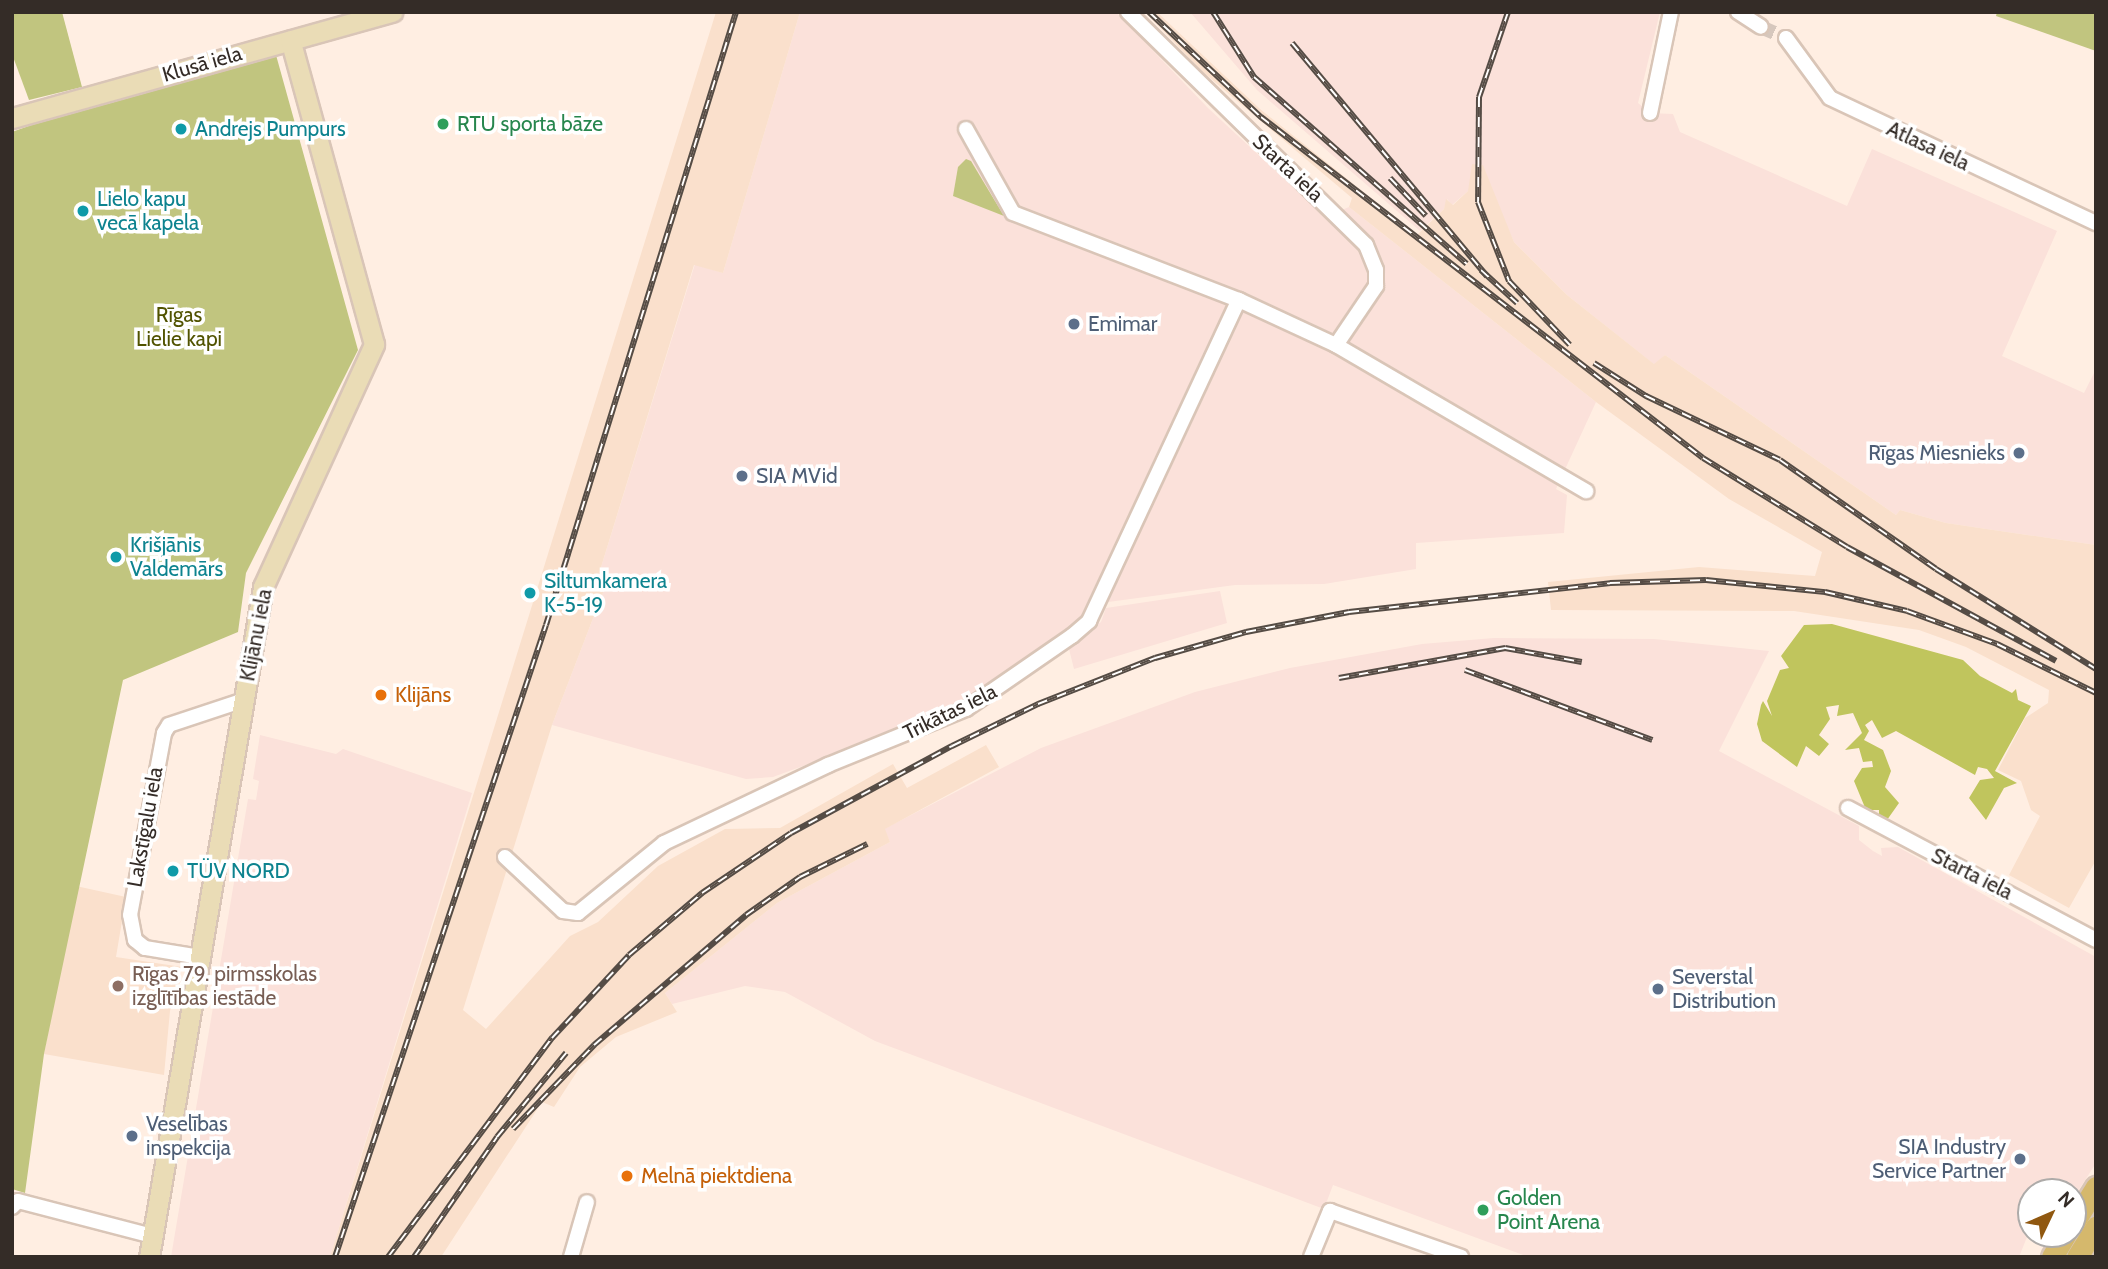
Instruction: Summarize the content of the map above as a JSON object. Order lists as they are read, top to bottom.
{
  "streets": {
    "street": [
      "Klusā iela",
      "Atlasa iela",
      "Starta iela",
      "Klijānu iela",
      "Trikātas iela",
      "Lakstīgalu iela"
    ]
  },
  "crossings": [
    ["Klusā iela", "Klijānu iela"],
    ["Klijānu iela", "Lakstīgalu iela"]
  ],
  "parks": ["Rīgas Lielie kapi"],
  "places": [
    "RTU sporta bāze",
    "Andrejs Pumpurs",
    "Lielo kapu vecā kapela",
    "Emimar",
    "Rīgas Miesnieks",
    "SIA MVid",
    "Krišjānis Valdemārs",
    "Siltumkamera K-5-19",
    "Klijāns",
    "TÜV NORD",
    "Rīgas 79. pirmsskolas izglītības iestāde",
    "Severstal Distribution",
    "Veselības inspekcija",
    "SIA Industry Service Partner",
    "Melnā piektdiena",
    "Golden Point Arena"
  ],
  "north": "top right"
}
